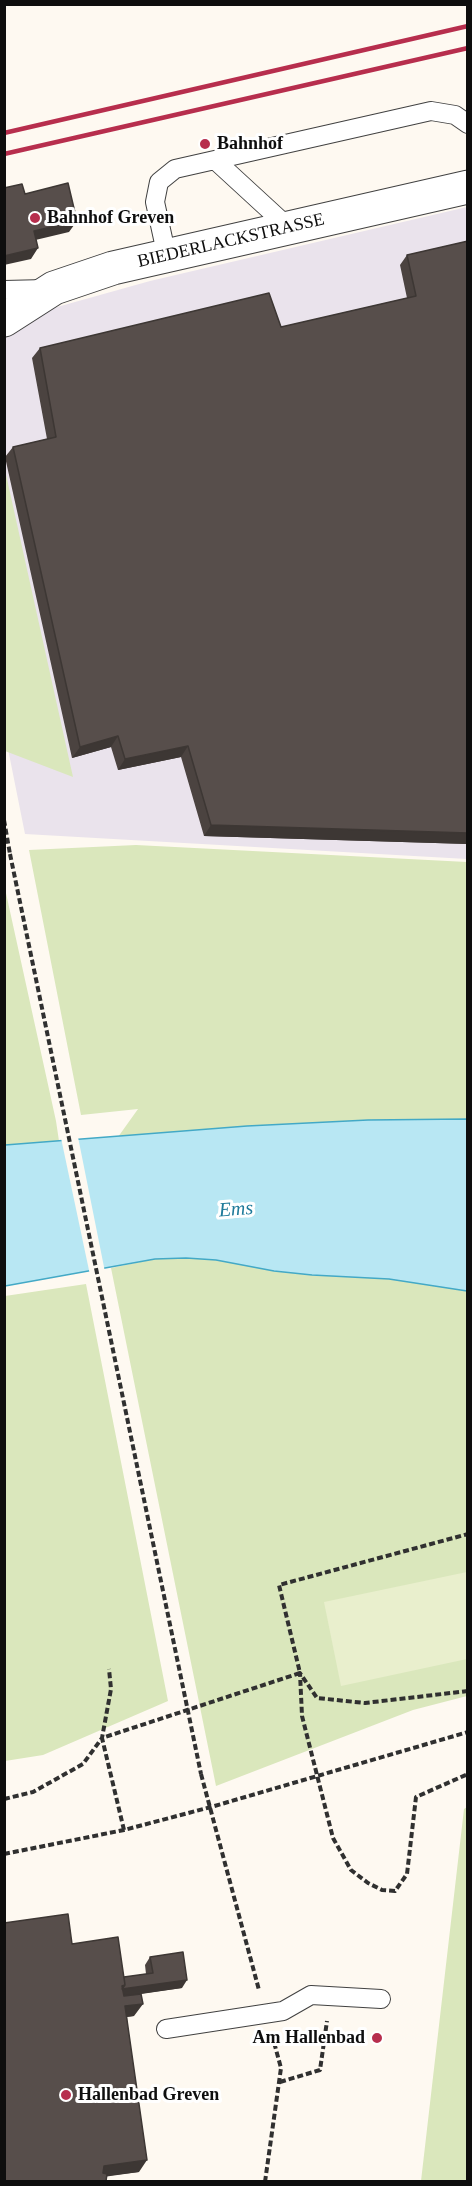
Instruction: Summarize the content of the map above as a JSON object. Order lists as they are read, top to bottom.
{
  "streets": {
    "street": ["BIEDERLACKSTRASSE"]
  },
  "water": ["Ems"],
  "places": [
    "Bahnhof",
    "Bahnhof Greven",
    "Am Hallenbad",
    "Hallenbad Greven"
  ]
}
